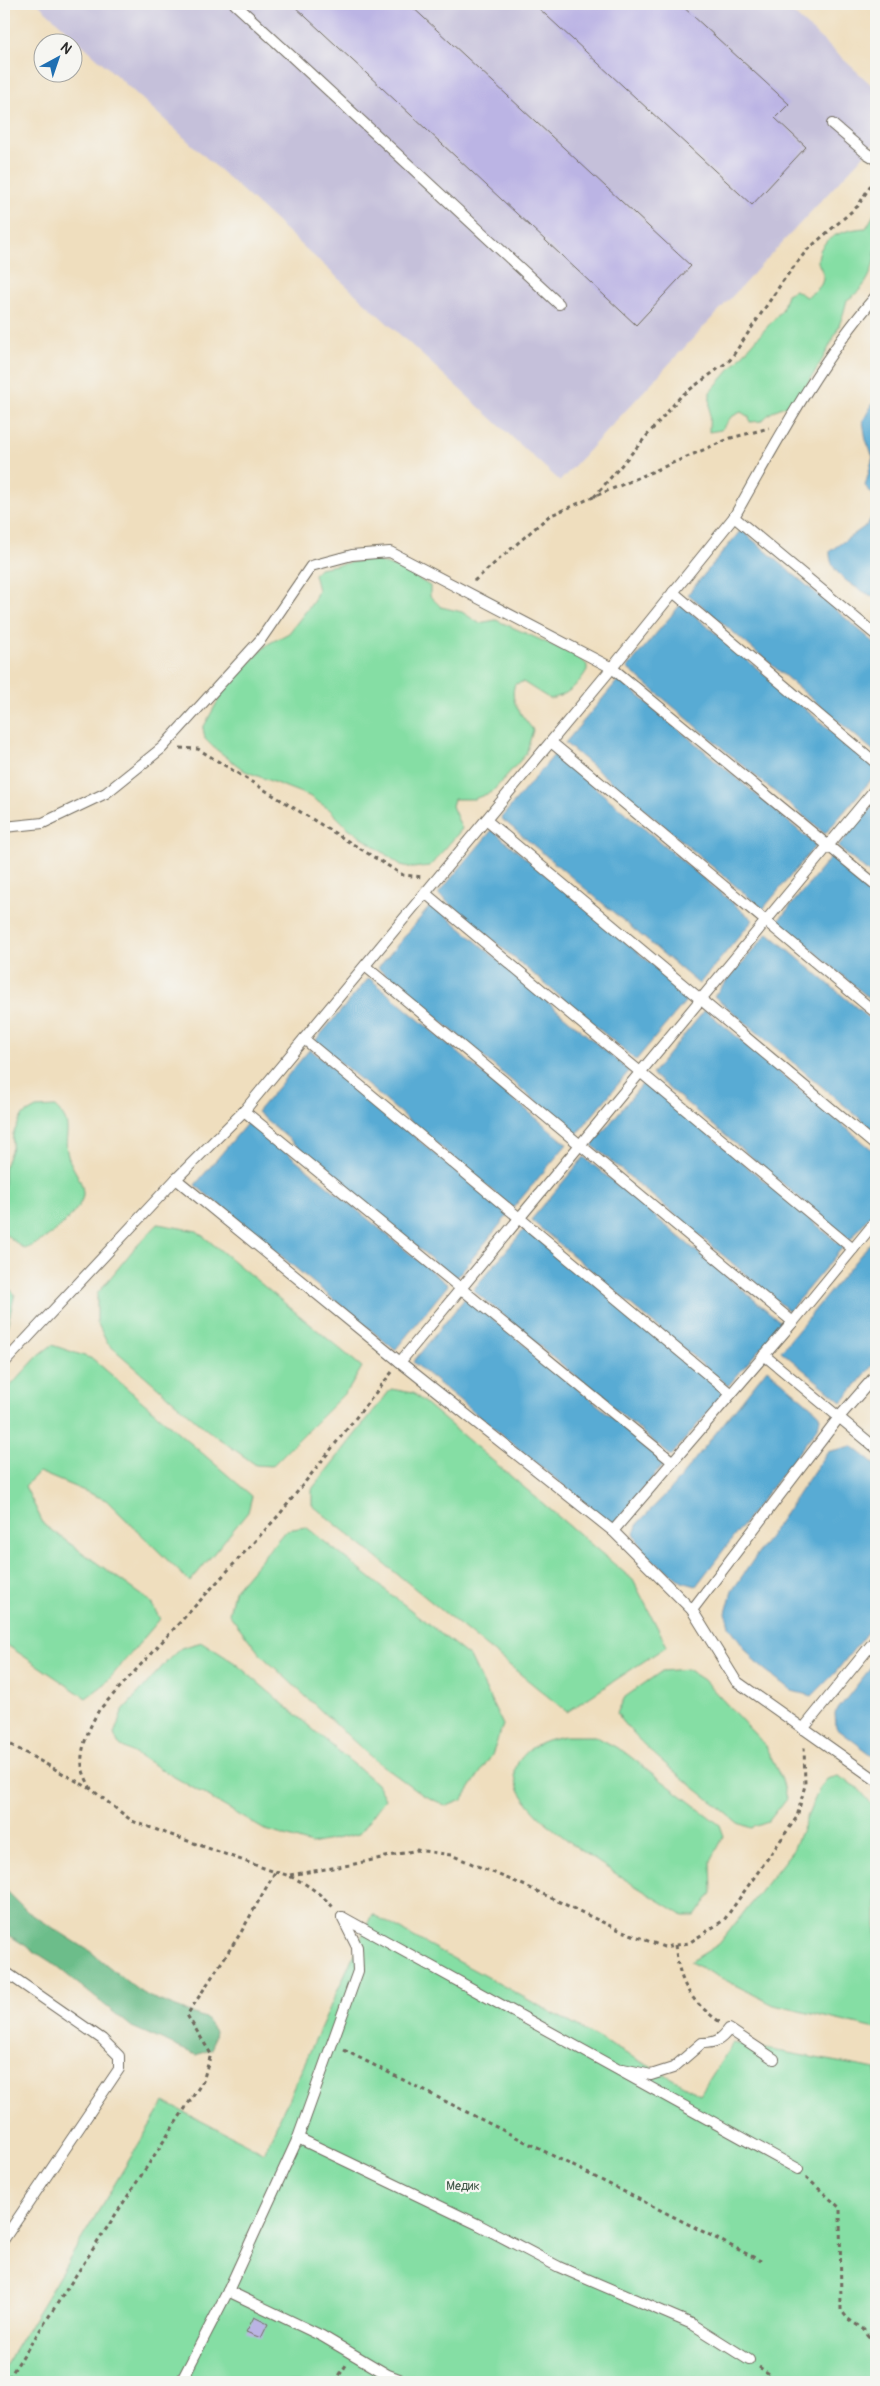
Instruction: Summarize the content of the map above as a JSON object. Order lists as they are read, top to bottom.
{
  "parks": ["Медик"],
  "north": "top right"
}
